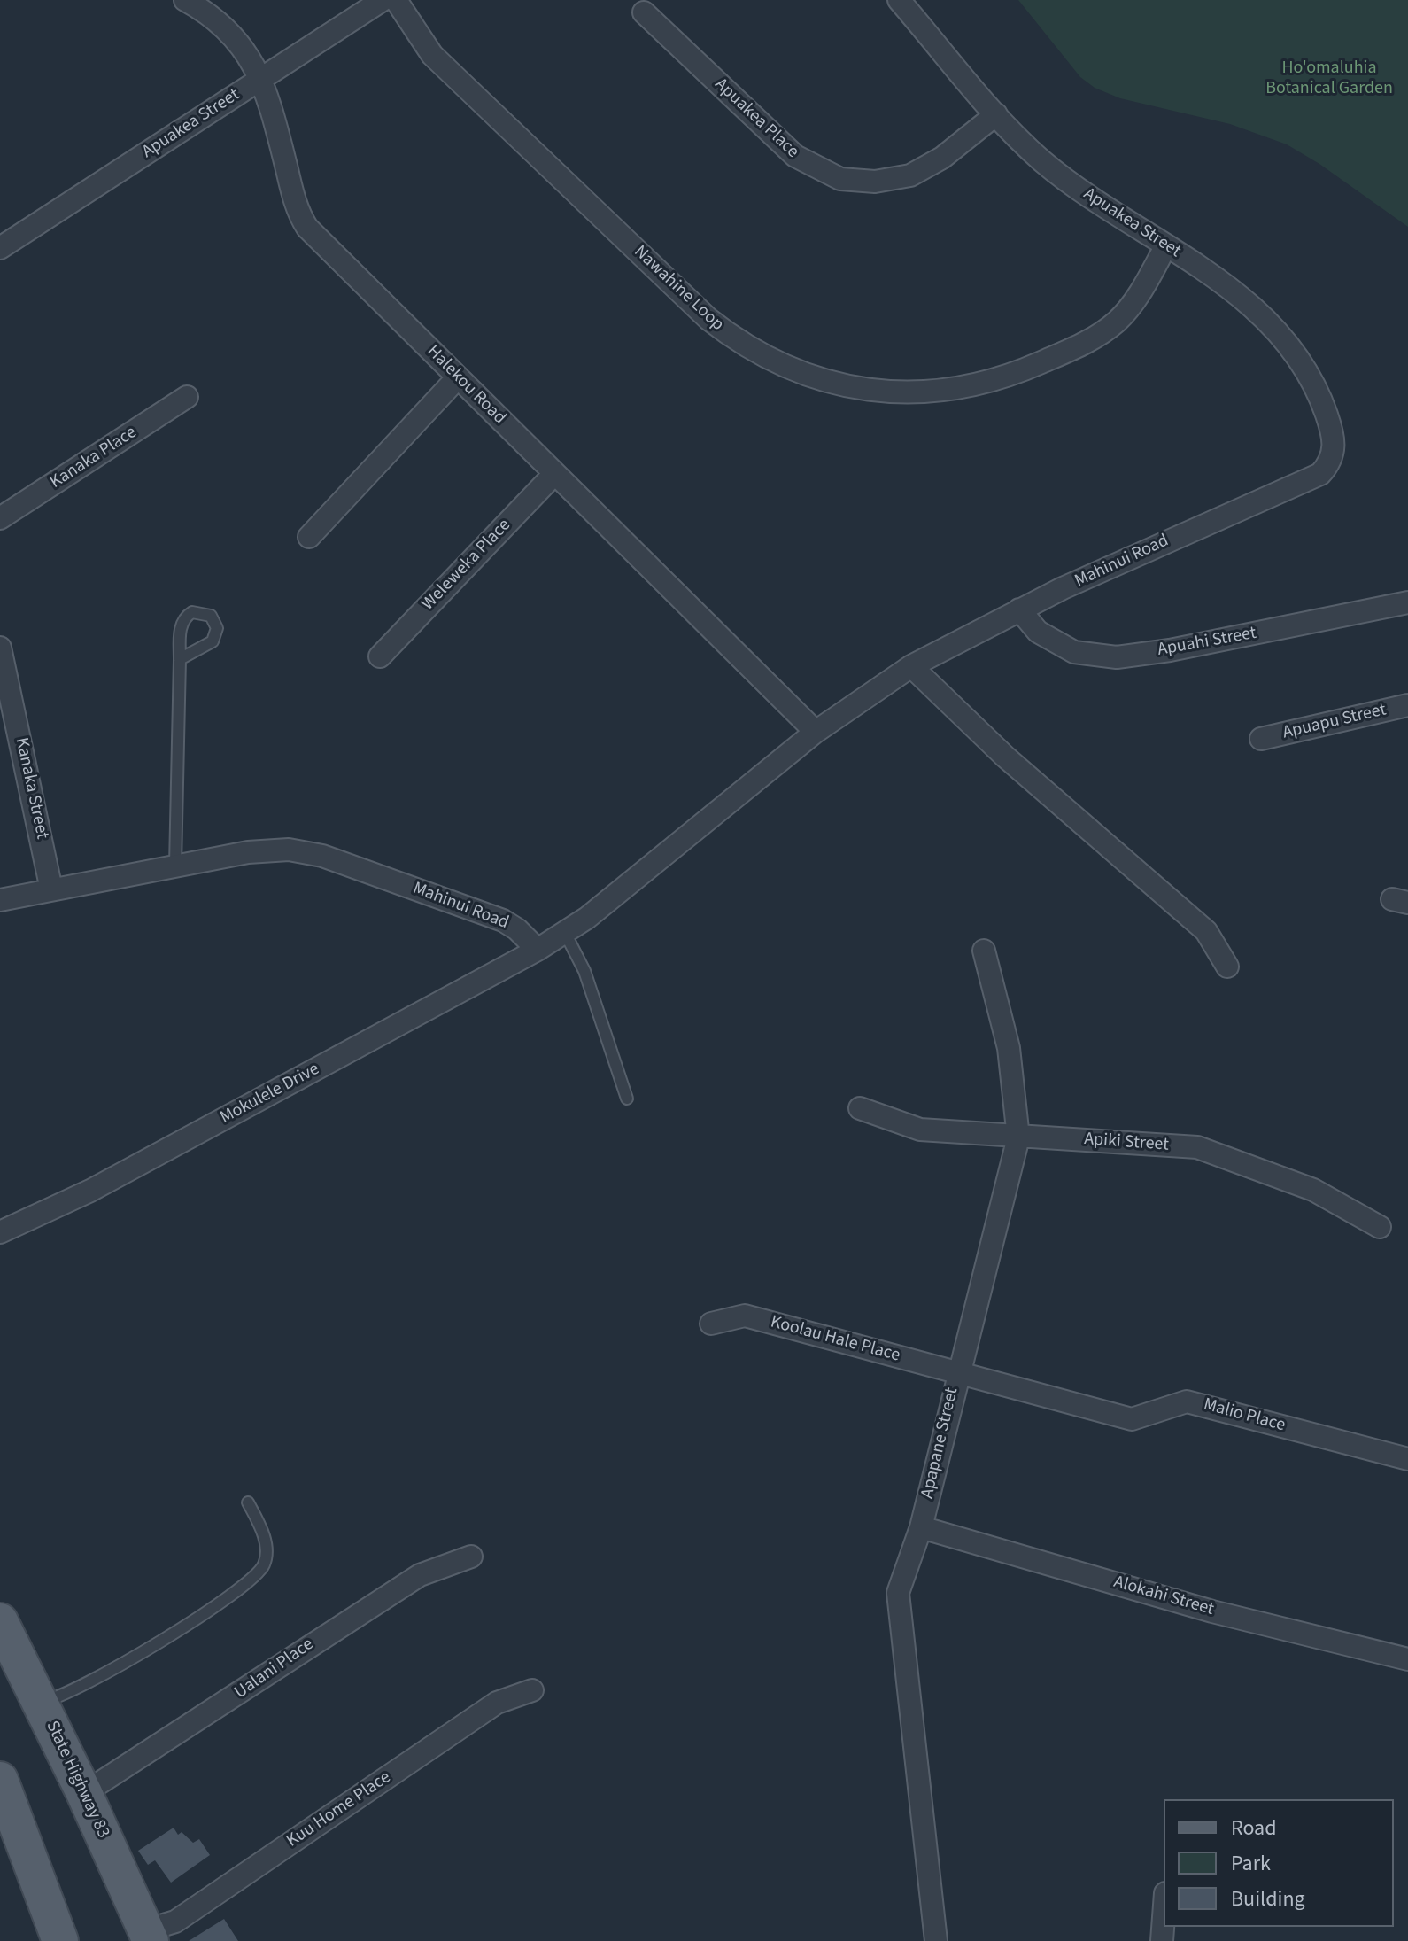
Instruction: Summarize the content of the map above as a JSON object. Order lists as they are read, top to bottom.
{
  "streets": {
    "main road": ["State Highway 83"],
    "street": [
      "Apuakea Place",
      "Apuakea Street",
      "Nawahine Loop",
      "Halekou Road",
      "Kanaka Place",
      "Mahinui Road",
      "Weleweka Place",
      "Apuahi Street",
      "Apuapu Street",
      "Kanaka Street",
      "Mokulele Drive",
      "Apiki Street",
      "Koolau Hale Place",
      "Malio Place",
      "Apapane Street",
      "Alokahi Street",
      "Ualani Place",
      "Kuu Home Place"
    ]
  },
  "crossings": [
    ["Apuakea Place", "Apuakea Street"],
    ["Apuakea Street", "Nawahine Loop"],
    ["Apuakea Street", "Halekou Road"],
    ["Apuakea Street", "Mahinui Road"],
    ["Halekou Road", "Mahinui Road"],
    ["Halekou Road", "Weleweka Place"],
    ["Mahinui Road", "Apuahi Street"],
    ["Mahinui Road", "Kanaka Street"],
    ["Mahinui Road", "Mokulele Drive"],
    ["Apiki Street", "Apapane Street"],
    ["Koolau Hale Place", "Malio Place"],
    ["Koolau Hale Place", "Apapane Street"],
    ["Malio Place", "Apapane Street"],
    ["Apapane Street", "Alokahi Street"],
    ["Ualani Place", "State Highway 83"],
    ["State Highway 83", "Kuu Home Place"]
  ],
  "parks": ["Ho'omaluhia Botanical Garden"],
  "legend": ["Road", "Park", "Building"]
}
